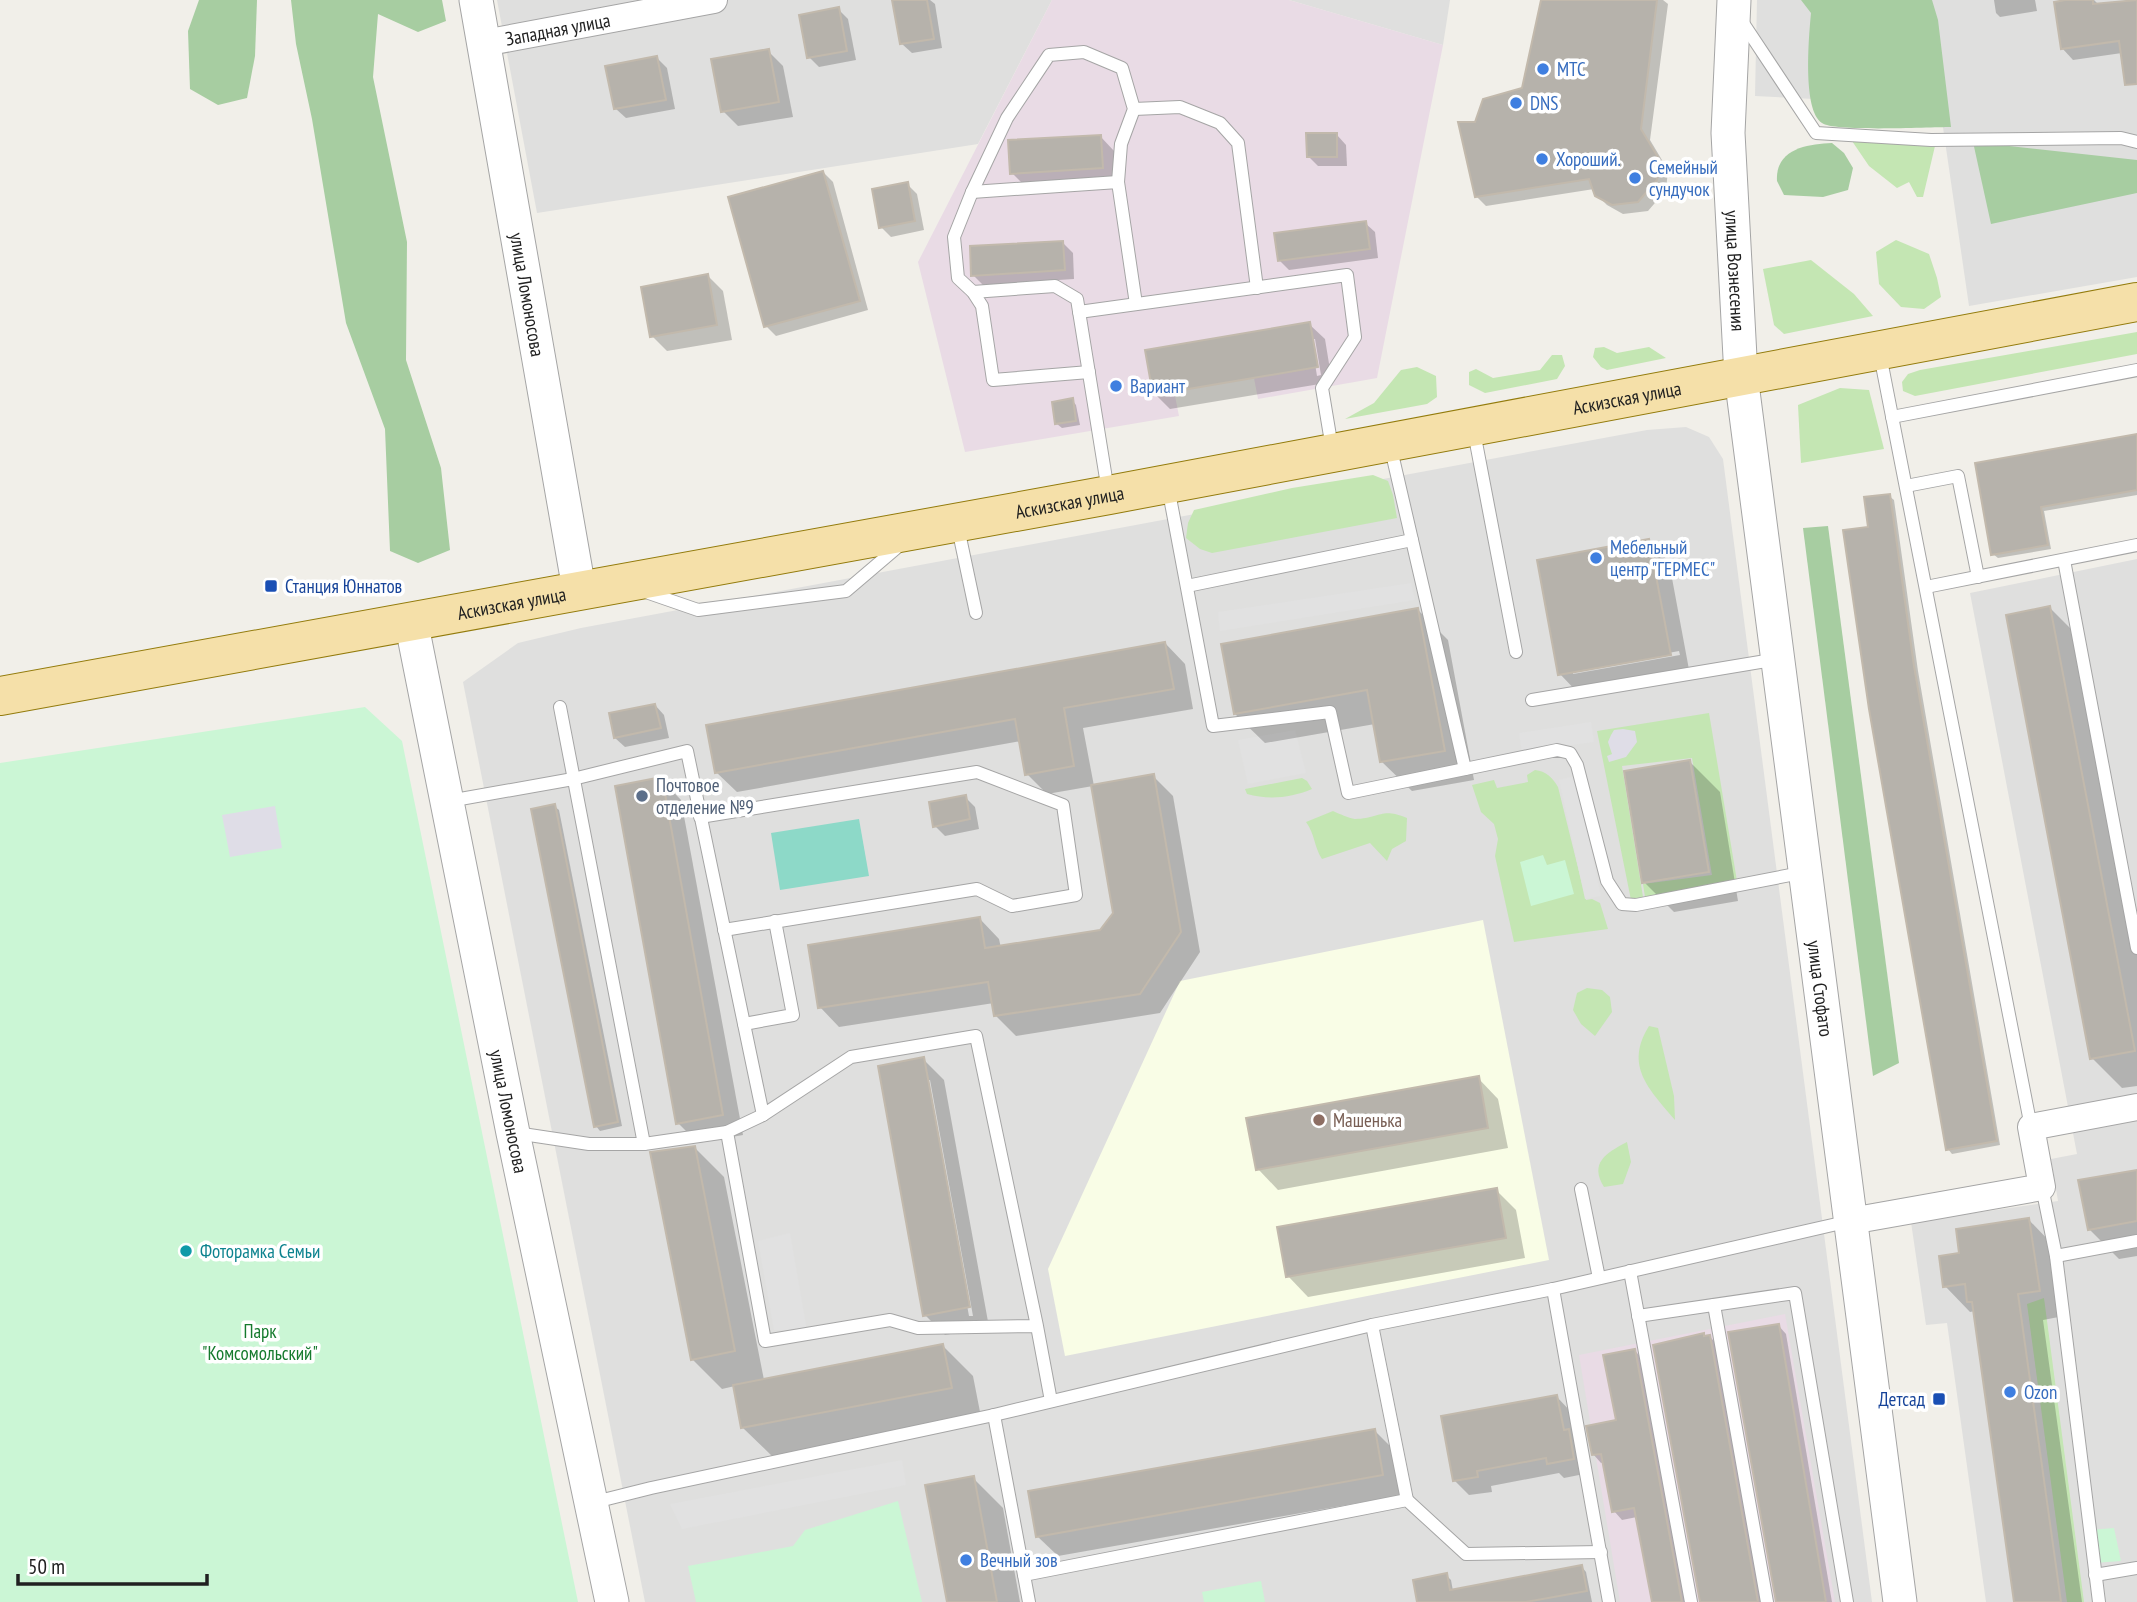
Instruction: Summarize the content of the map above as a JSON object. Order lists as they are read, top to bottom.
{
  "streets": {
    "main road": ["Аскизская улица"],
    "street": [
      "Западная улица",
      "улица Вознесения",
      "улица Ломоносова",
      "улица Стофато"
    ]
  },
  "crossings": [
    ["Западная улица", "улица Ломоносова"],
    ["улица Вознесения", "Аскизская улица"],
    ["улица Вознесения", "улица Стофато"],
    ["улица Ломоносова", "Аскизская улица"],
    ["Аскизская улица", "улица Стофато"]
  ],
  "parks": ["Парк \"Комсомольский\""],
  "places": {
    "other": [
      "МТС",
      "DNS",
      "Хороший.",
      "Семейный сундучок",
      "Вариант",
      "Мебельный центр \"ГЕРМЕС\"",
      "Почтовое отделение №9",
      "Машенька",
      "Фоторамка Семьи",
      "Ozon",
      "Вечный зов"
    ],
    "transit": ["Станция Юннатов", "Детсад"]
  },
  "scale_bar": "50 m"
}
